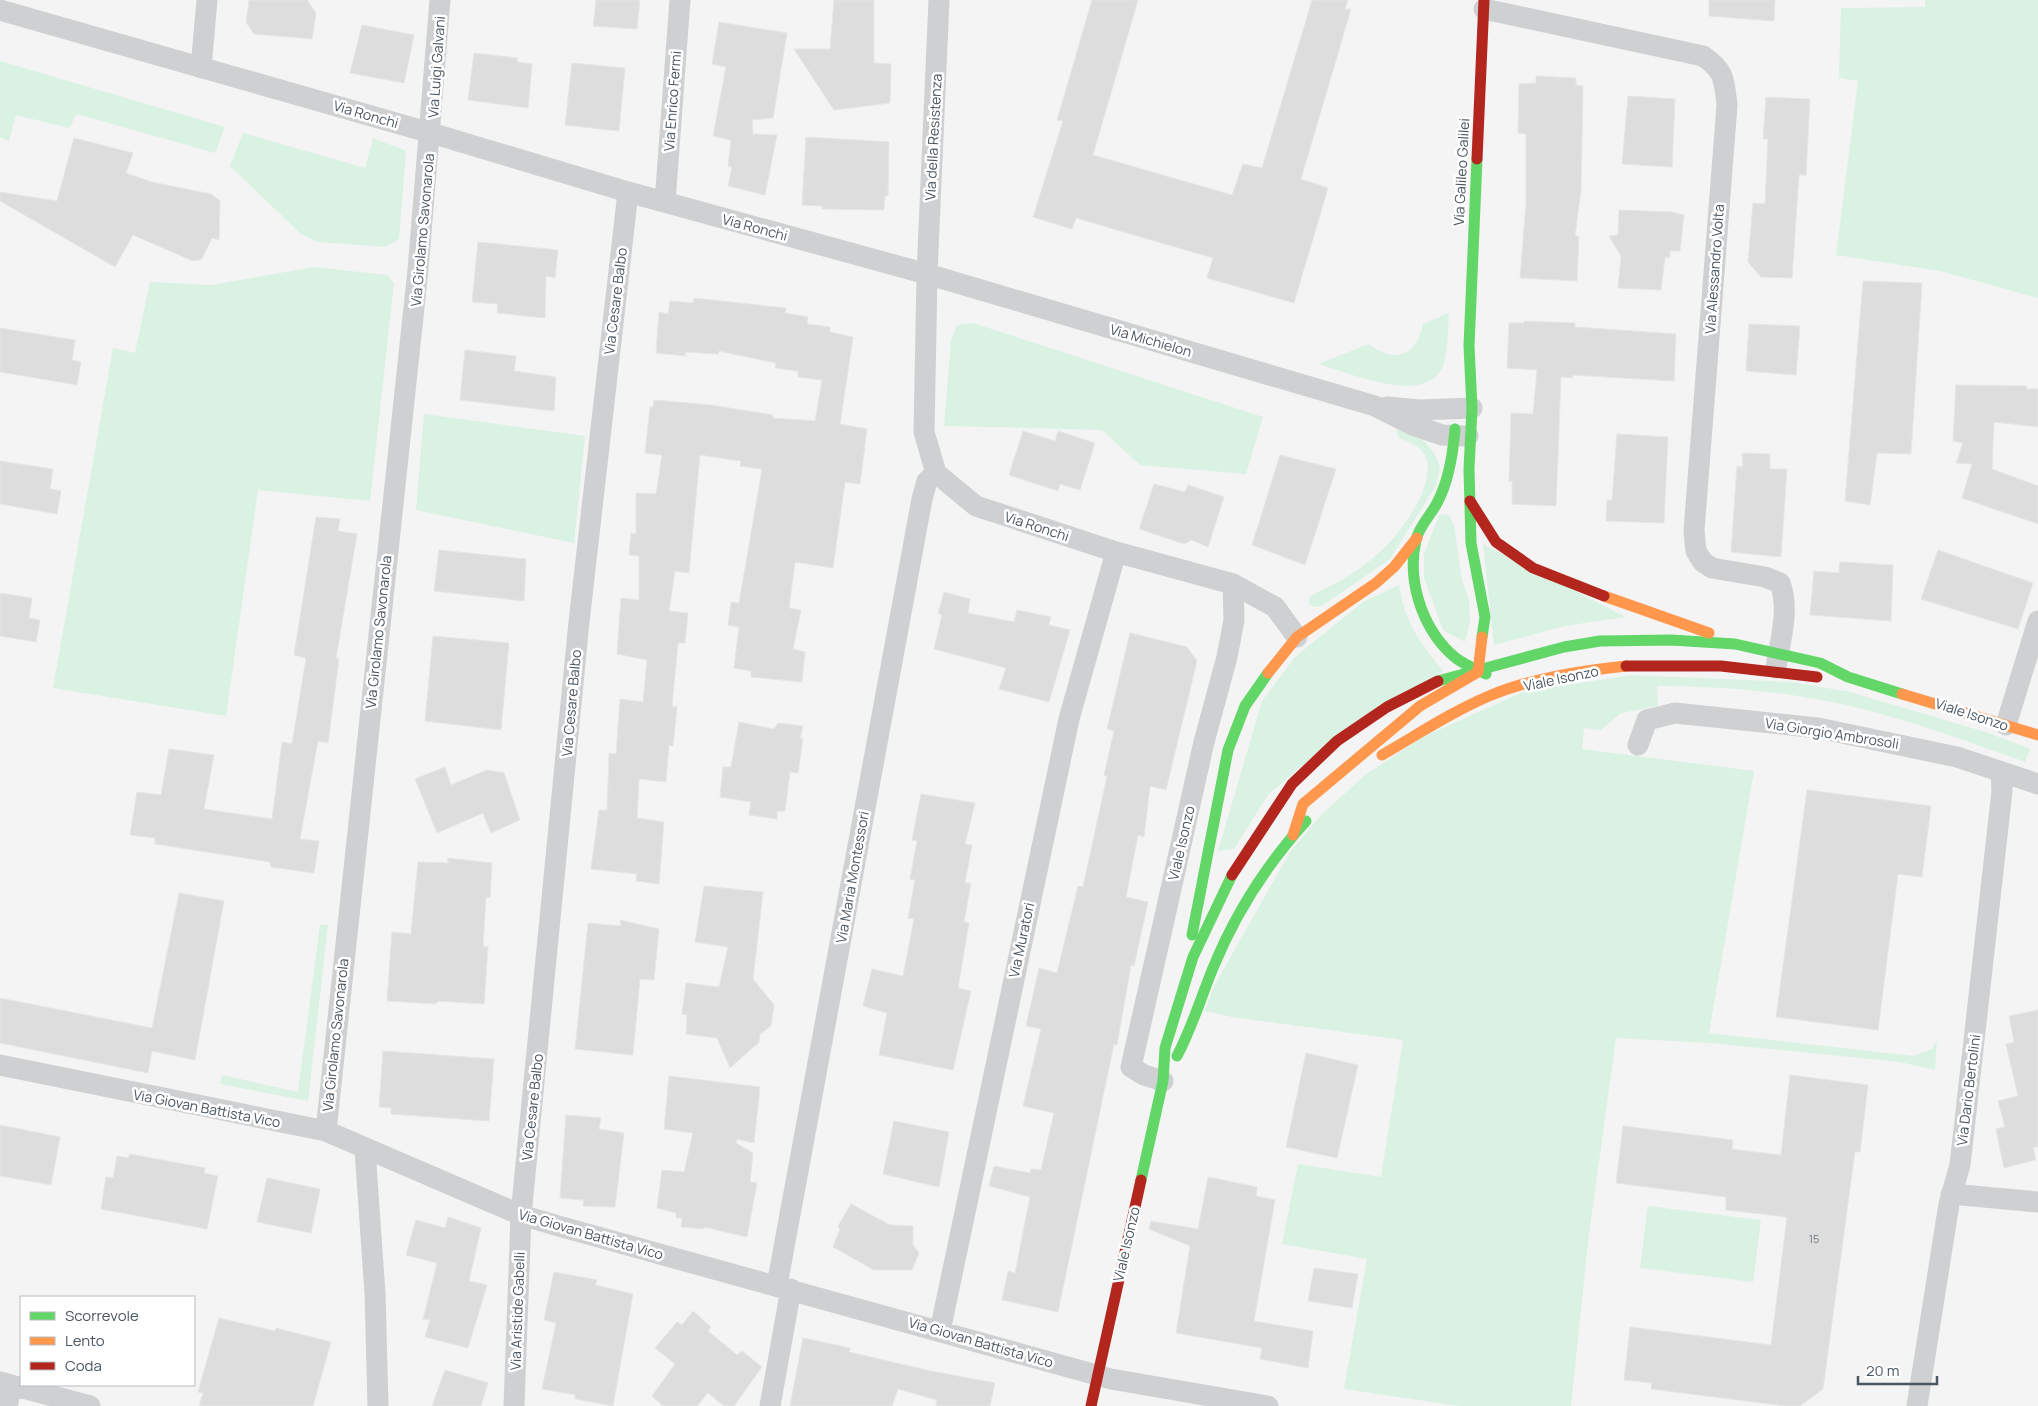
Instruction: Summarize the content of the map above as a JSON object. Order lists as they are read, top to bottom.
{
  "streets": {
    "main road": ["Via Galileo Galilei", "Viale Isonzo"],
    "street": [
      "Via Luigi Galvani",
      "Via Enrico Fermi",
      "Via Ronchi",
      "Via della Resistenza",
      "Via Girolamo Savonarola",
      "Via Alessandro Volta",
      "Via Cesare Balbo",
      "Via Michielon",
      "Via Giorgio Ambrosoli",
      "Via Maria Montessori",
      "Via Muratori",
      "Via Dario Bertolini",
      "Via Giovan Battista Vico",
      "Via Aristide Gabelli"
    ]
  },
  "crossings": [
    ["Via Luigi Galvani", "Via Ronchi"],
    ["Via Luigi Galvani", "Via Girolamo Savonarola"],
    ["Via Enrico Fermi", "Via Ronchi"],
    ["Via Ronchi", "Via della Resistenza"],
    ["Via Ronchi", "Via Girolamo Savonarola"],
    ["Via Ronchi", "Via Cesare Balbo"],
    ["Via Ronchi", "Via Michielon"],
    ["Via Ronchi", "Viale Isonzo"],
    ["Via Ronchi", "Via Maria Montessori"],
    ["Via Ronchi", "Via Muratori"],
    ["Via della Resistenza", "Via Michielon"],
    ["Via Galileo Galilei", "Via Alessandro Volta"],
    ["Via Galileo Galilei", "Via Michielon"],
    ["Via Galileo Galilei", "Viale Isonzo"],
    ["Via Girolamo Savonarola", "Via Giovan Battista Vico"],
    ["Via Alessandro Volta", "Viale Isonzo"],
    ["Via Cesare Balbo", "Via Giovan Battista Vico"],
    ["Via Cesare Balbo", "Via Aristide Gabelli"],
    ["Viale Isonzo", "Via Giovan Battista Vico"],
    ["Via Giorgio Ambrosoli", "Via Dario Bertolini"],
    ["Via Maria Montessori", "Via Giovan Battista Vico"],
    ["Via Muratori", "Via Giovan Battista Vico"],
    ["Via Giovan Battista Vico", "Via Aristide Gabelli"]
  ],
  "house_numbers": ["15"],
  "legend": ["Scorrevole", "Lento", "Coda"],
  "scale_bar": "20 m"
}
